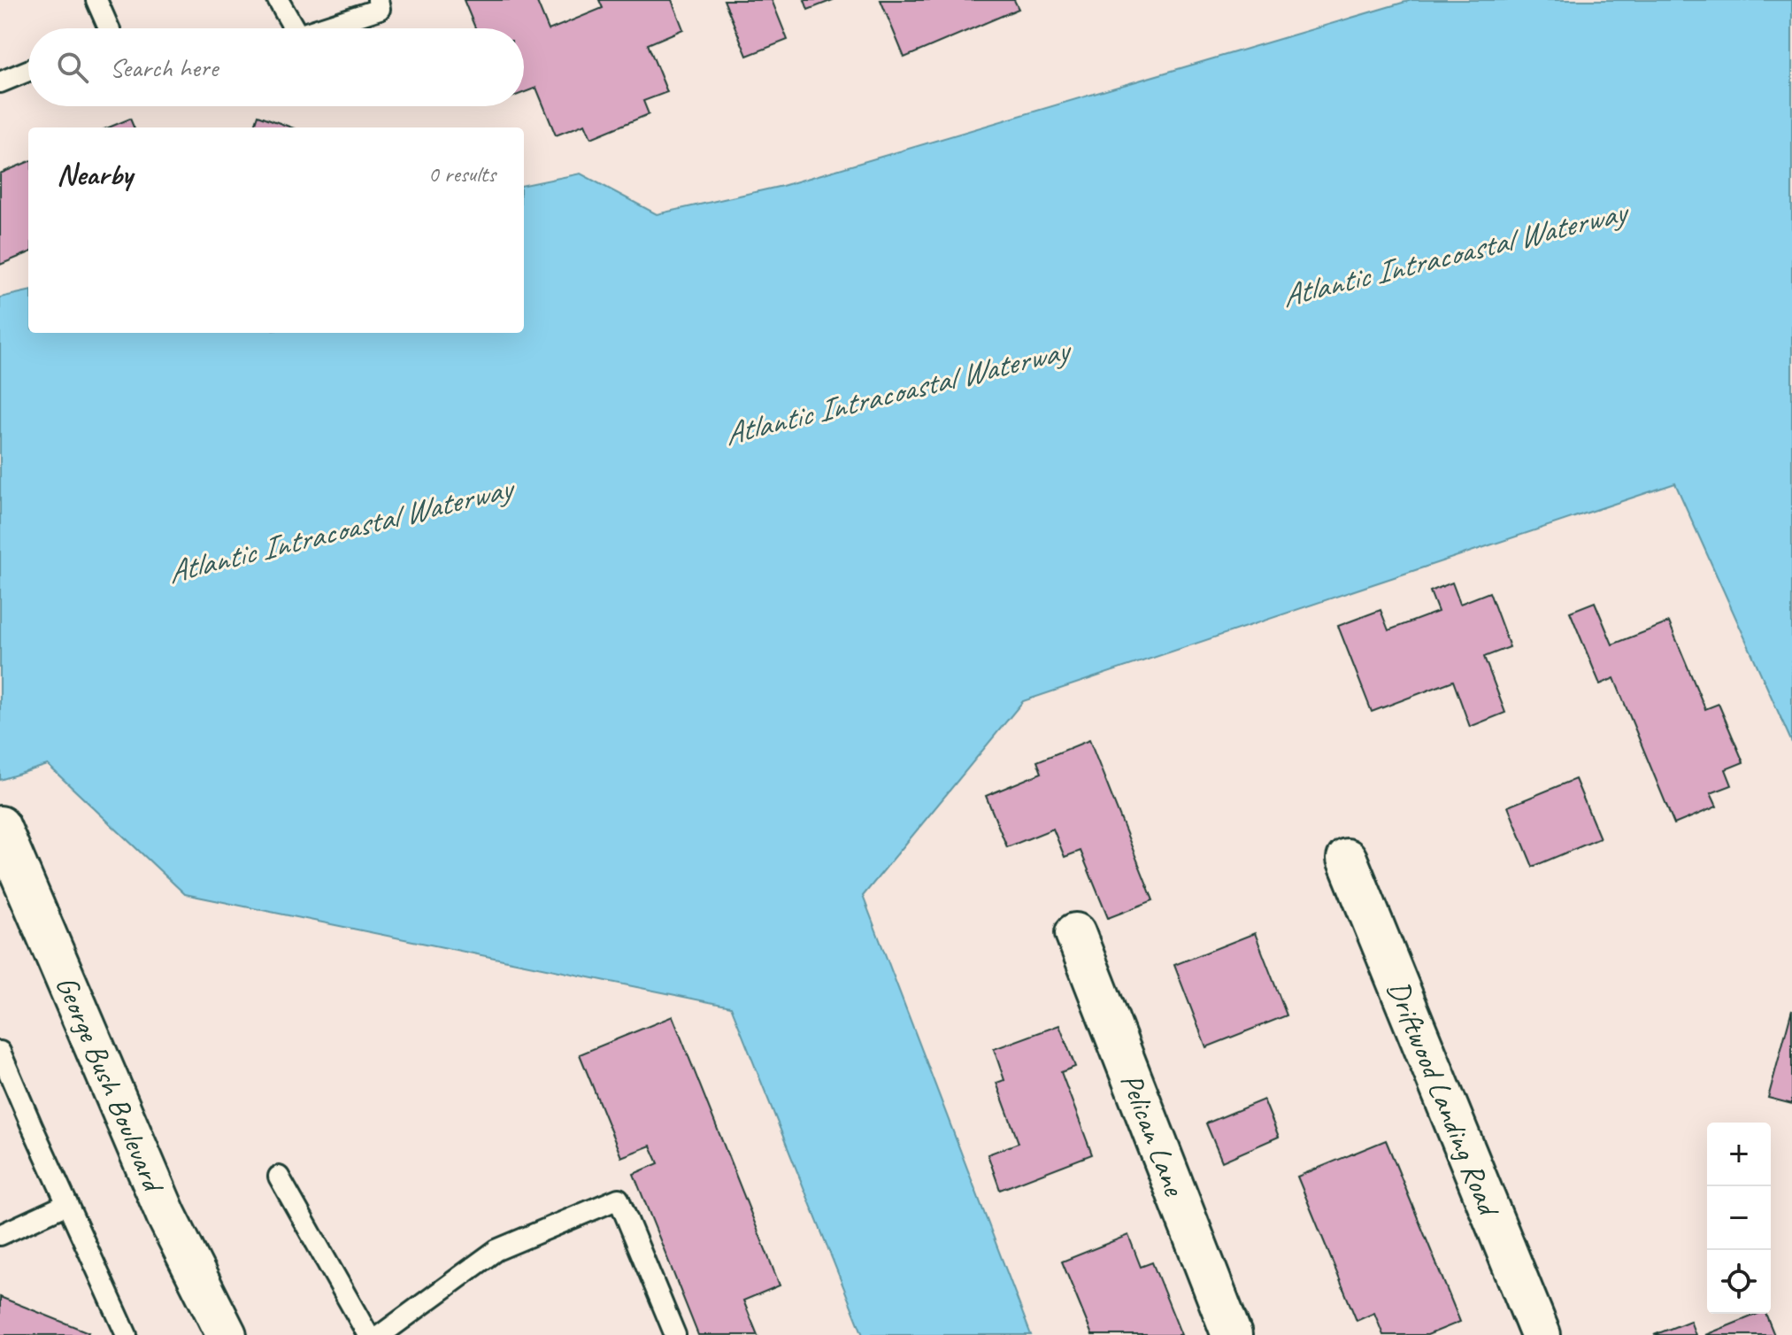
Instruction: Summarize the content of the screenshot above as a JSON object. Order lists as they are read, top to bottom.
{
  "streets": {
    "street": ["George Bush Boulevard", "Driftwood Landing Road", "Pelican Lane"]
  },
  "water": ["Atlantic Intracoastal Waterway"],
  "page": {
    "search": "Search here",
    "heading": ["Nearby", "0 results"],
    "map_buttons": ["+", "−"]
  }
}
